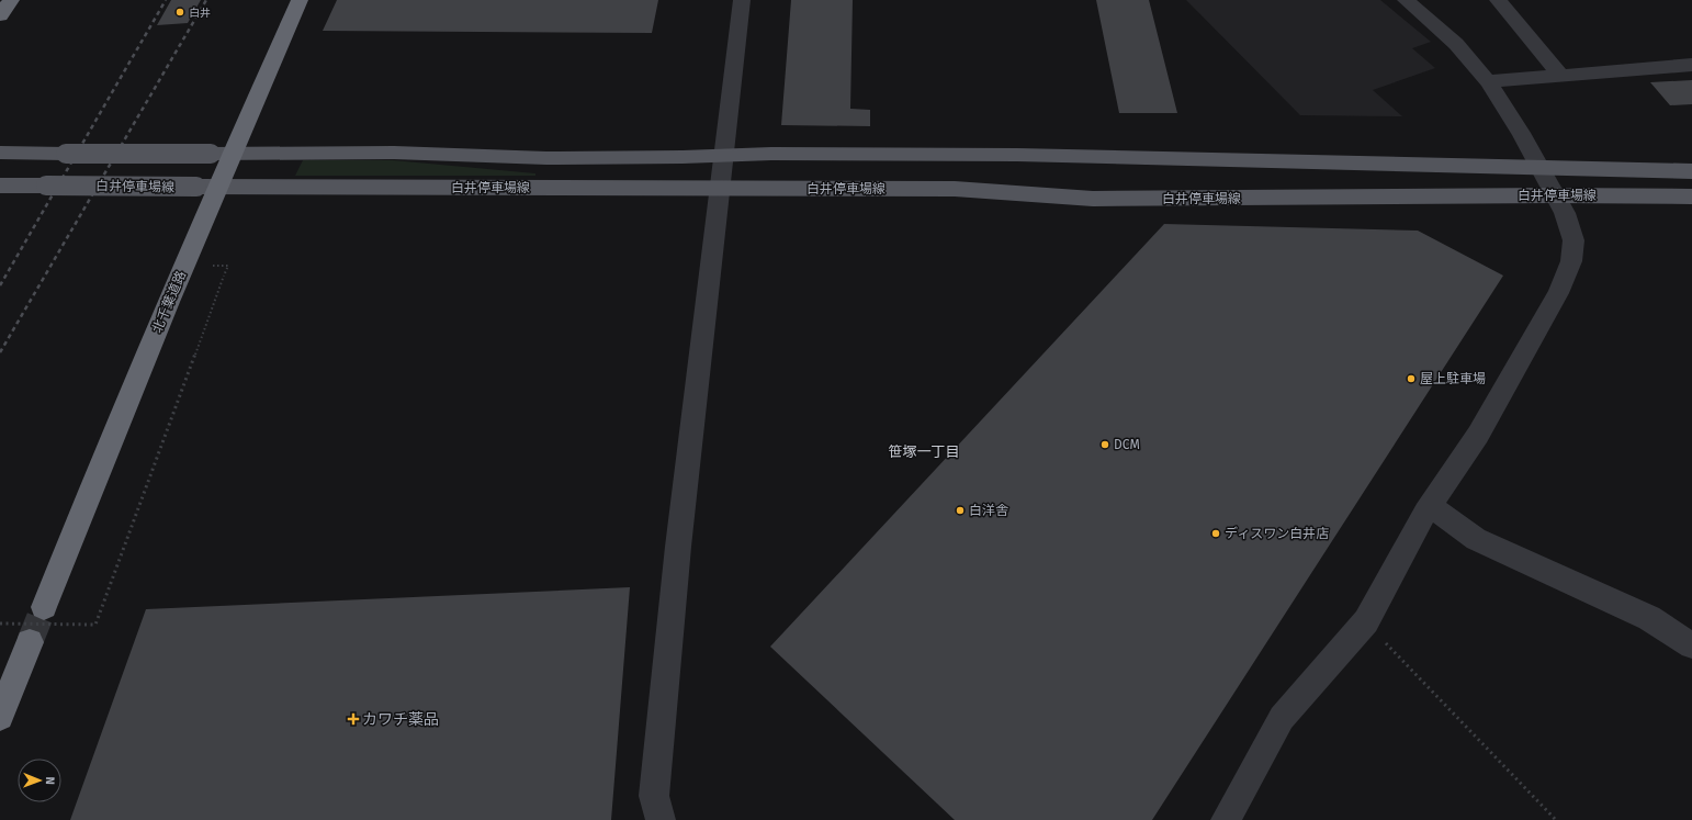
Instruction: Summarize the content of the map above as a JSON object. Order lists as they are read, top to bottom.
{
  "streets": {
    "highway": ["北千葉道路"],
    "main road": ["白井停車場線"]
  },
  "crossings": [
    ["白井停車場線", "北千葉道路"]
  ],
  "districts": ["笹塚一丁目"],
  "places": {
    "other": [
      "白井",
      "屋上駐車場",
      "DCM",
      "白洋舎",
      "ディスワン白井店"
    ],
    "health": ["カワチ薬品"]
  },
  "north": "right"
}
